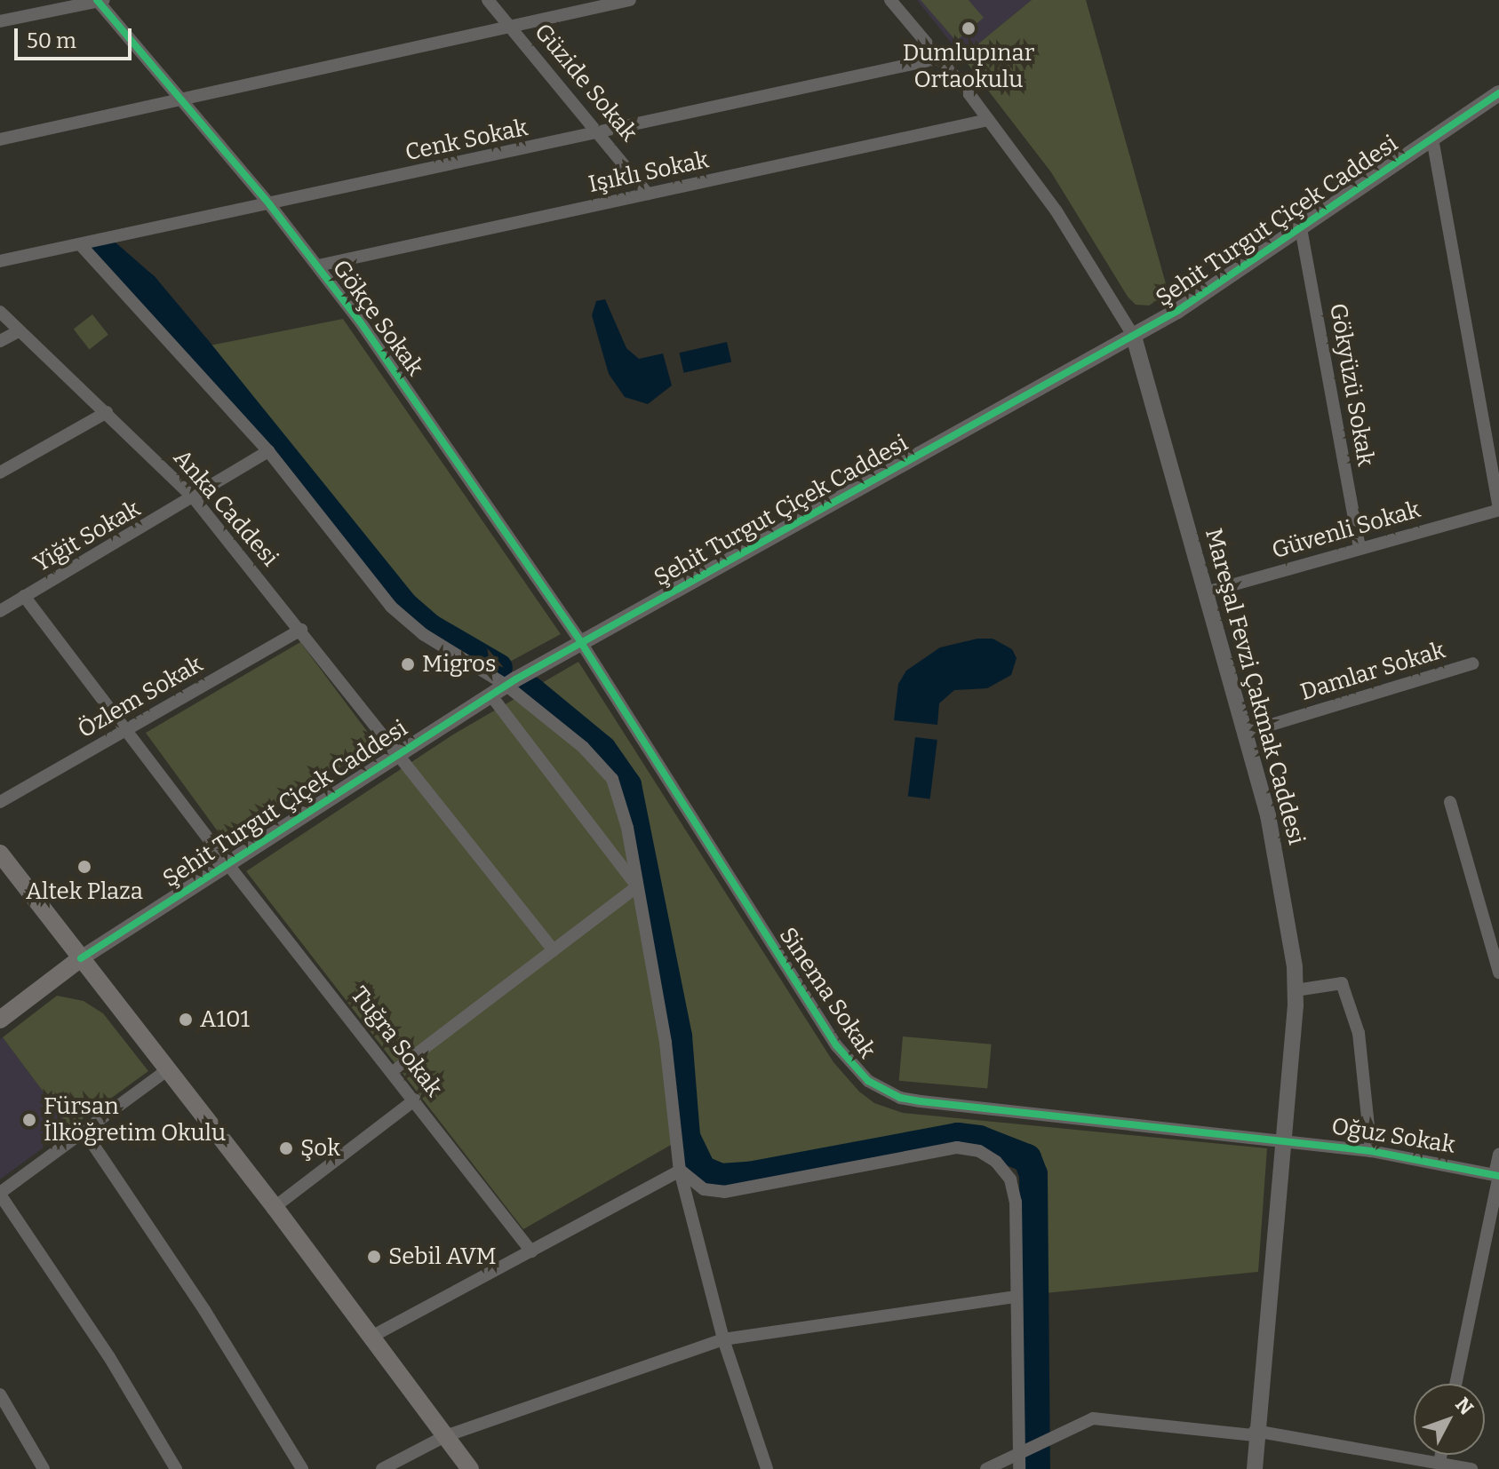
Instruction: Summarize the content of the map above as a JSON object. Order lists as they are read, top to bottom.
{
  "streets": {
    "street": [
      "Güzide Sokak",
      "Cenk Sokak",
      "Işıklı Sokak",
      "Şehit Turgut Çiçek Caddesi",
      "Gökçe Sokak",
      "Gökyüzü Sokak",
      "Anka Caddesi",
      "Güvenli Sokak",
      "Yiğit Sokak",
      "Damlar Sokak",
      "Mareşal Fevzi Çakmak Caddesi",
      "Özlem Sokak",
      "Sinema Sokak",
      "Tuğra Sokak",
      "Oğuz Sokak"
    ]
  },
  "crossings": [
    ["Güzide Sokak", "Cenk Sokak"],
    ["Güzide Sokak", "Işıklı Sokak"],
    ["Cenk Sokak", "Gökçe Sokak"],
    ["Cenk Sokak", "Mareşal Fevzi Çakmak Caddesi"],
    ["Işıklı Sokak", "Gökçe Sokak"],
    ["Işıklı Sokak", "Mareşal Fevzi Çakmak Caddesi"],
    ["Şehit Turgut Çiçek Caddesi", "Gökçe Sokak"],
    ["Şehit Turgut Çiçek Caddesi", "Gökyüzü Sokak"],
    ["Şehit Turgut Çiçek Caddesi", "Anka Caddesi"],
    ["Şehit Turgut Çiçek Caddesi", "Mareşal Fevzi Çakmak Caddesi"],
    ["Şehit Turgut Çiçek Caddesi", "Sinema Sokak"],
    ["Şehit Turgut Çiçek Caddesi", "Tuğra Sokak"],
    ["Gökçe Sokak", "Sinema Sokak"],
    ["Gökyüzü Sokak", "Güvenli Sokak"],
    ["Anka Caddesi", "Yiğit Sokak"],
    ["Anka Caddesi", "Özlem Sokak"],
    ["Güvenli Sokak", "Mareşal Fevzi Çakmak Caddesi"],
    ["Yiğit Sokak", "Tuğra Sokak"],
    ["Damlar Sokak", "Mareşal Fevzi Çakmak Caddesi"],
    ["Mareşal Fevzi Çakmak Caddesi", "Sinema Sokak"],
    ["Mareşal Fevzi Çakmak Caddesi", "Oğuz Sokak"],
    ["Özlem Sokak", "Tuğra Sokak"],
    ["Sinema Sokak", "Oğuz Sokak"]
  ],
  "places": [
    "Dumlupınar Ortaokulu",
    "Migros",
    "Altek Plaza",
    "A101",
    "Fürsan İlköğretim Okulu",
    "Şok",
    "Sebil AVM"
  ],
  "scale_bar": "50 m",
  "north": "top right"
}
